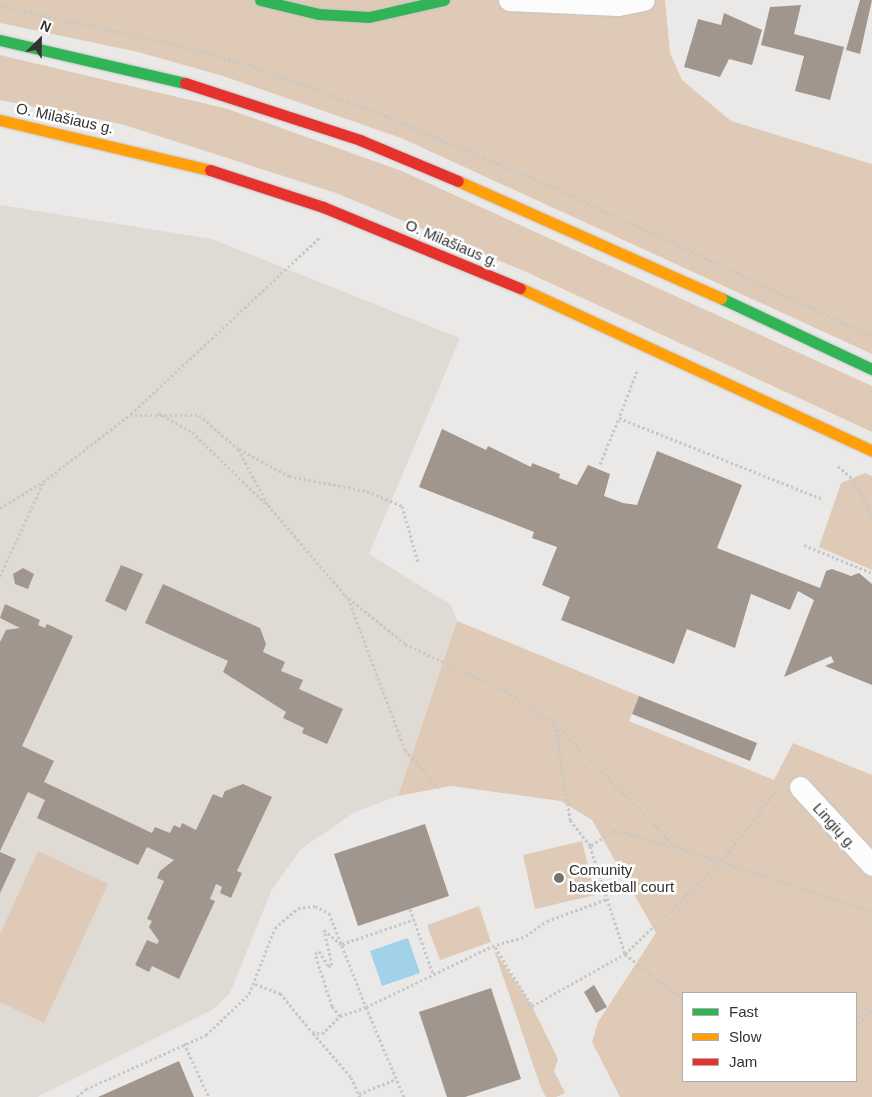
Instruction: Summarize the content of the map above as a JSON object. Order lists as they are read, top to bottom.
{
  "streets": {
    "main road": ["O. Milašiaus g."],
    "street": ["Lingių g."]
  },
  "places": ["Comunity basketball court"],
  "legend": ["Fast", "Slow", "Jam"],
  "north": "top right"
}
